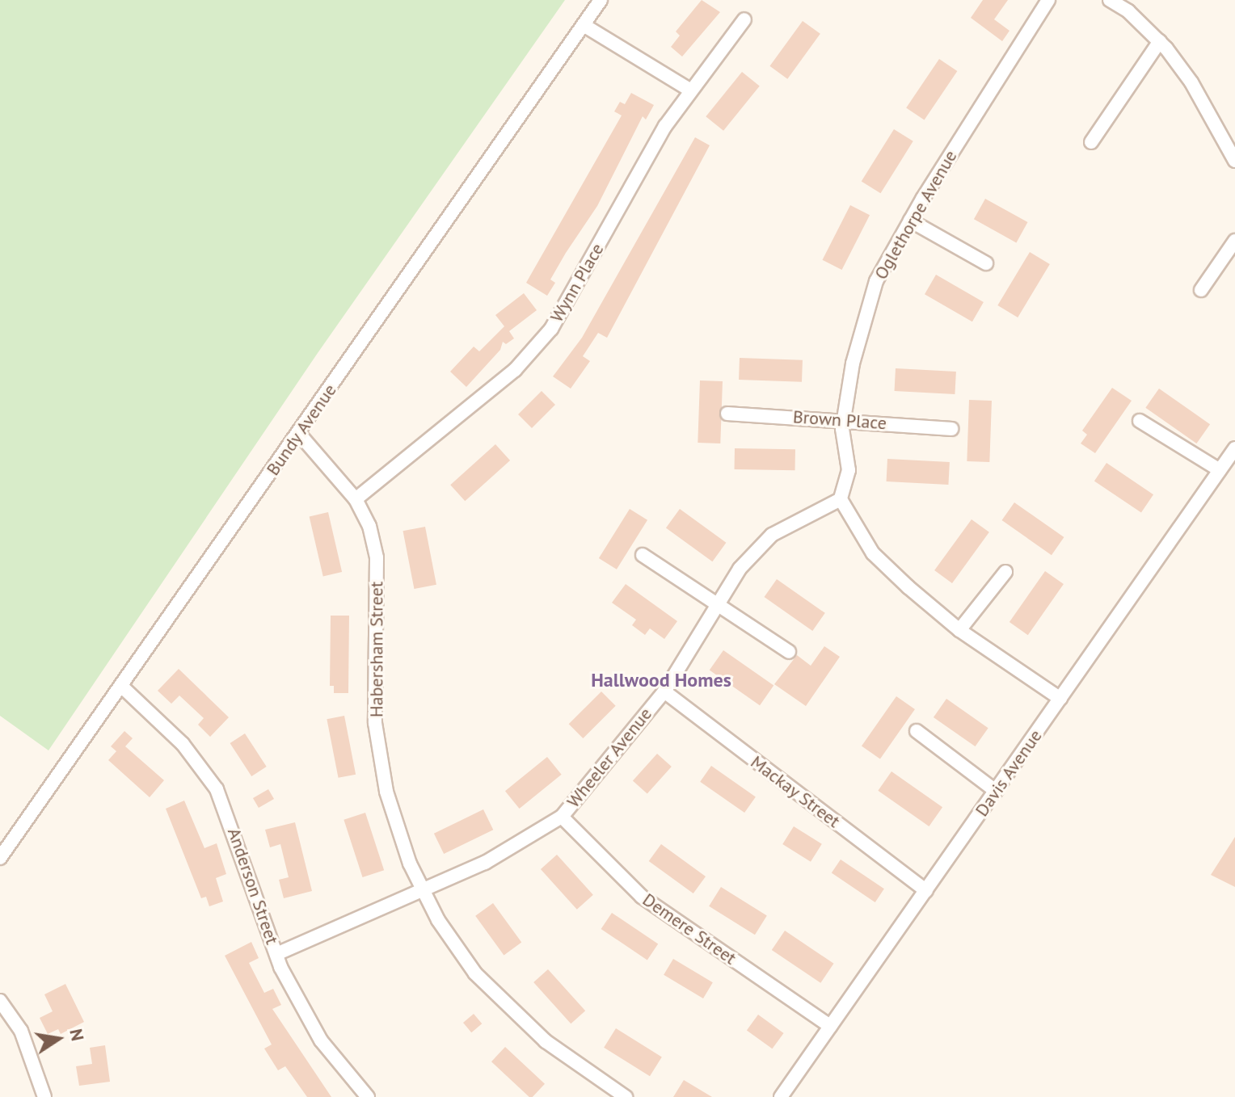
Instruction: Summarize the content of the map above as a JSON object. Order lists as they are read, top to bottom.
{
  "streets": {
    "street": [
      "Oglethorpe Avenue",
      "Wynn Place",
      "Brown Place",
      "Bundy Avenue",
      "Habersham Street",
      "Wheeler Avenue",
      "Davis Avenue",
      "Mackay Street",
      "Anderson Street",
      "Demere Street"
    ]
  },
  "crossings": [
    ["Oglethorpe Avenue", "Brown Place"],
    ["Oglethorpe Avenue", "Wheeler Avenue"],
    ["Wynn Place", "Habersham Street"],
    ["Bundy Avenue", "Habersham Street"],
    ["Bundy Avenue", "Anderson Street"],
    ["Habersham Street", "Wheeler Avenue"],
    ["Wheeler Avenue", "Mackay Street"],
    ["Wheeler Avenue", "Anderson Street"],
    ["Wheeler Avenue", "Demere Street"],
    ["Davis Avenue", "Mackay Street"],
    ["Davis Avenue", "Demere Street"]
  ],
  "districts": ["Hallwood Homes"],
  "north": "right"
}
